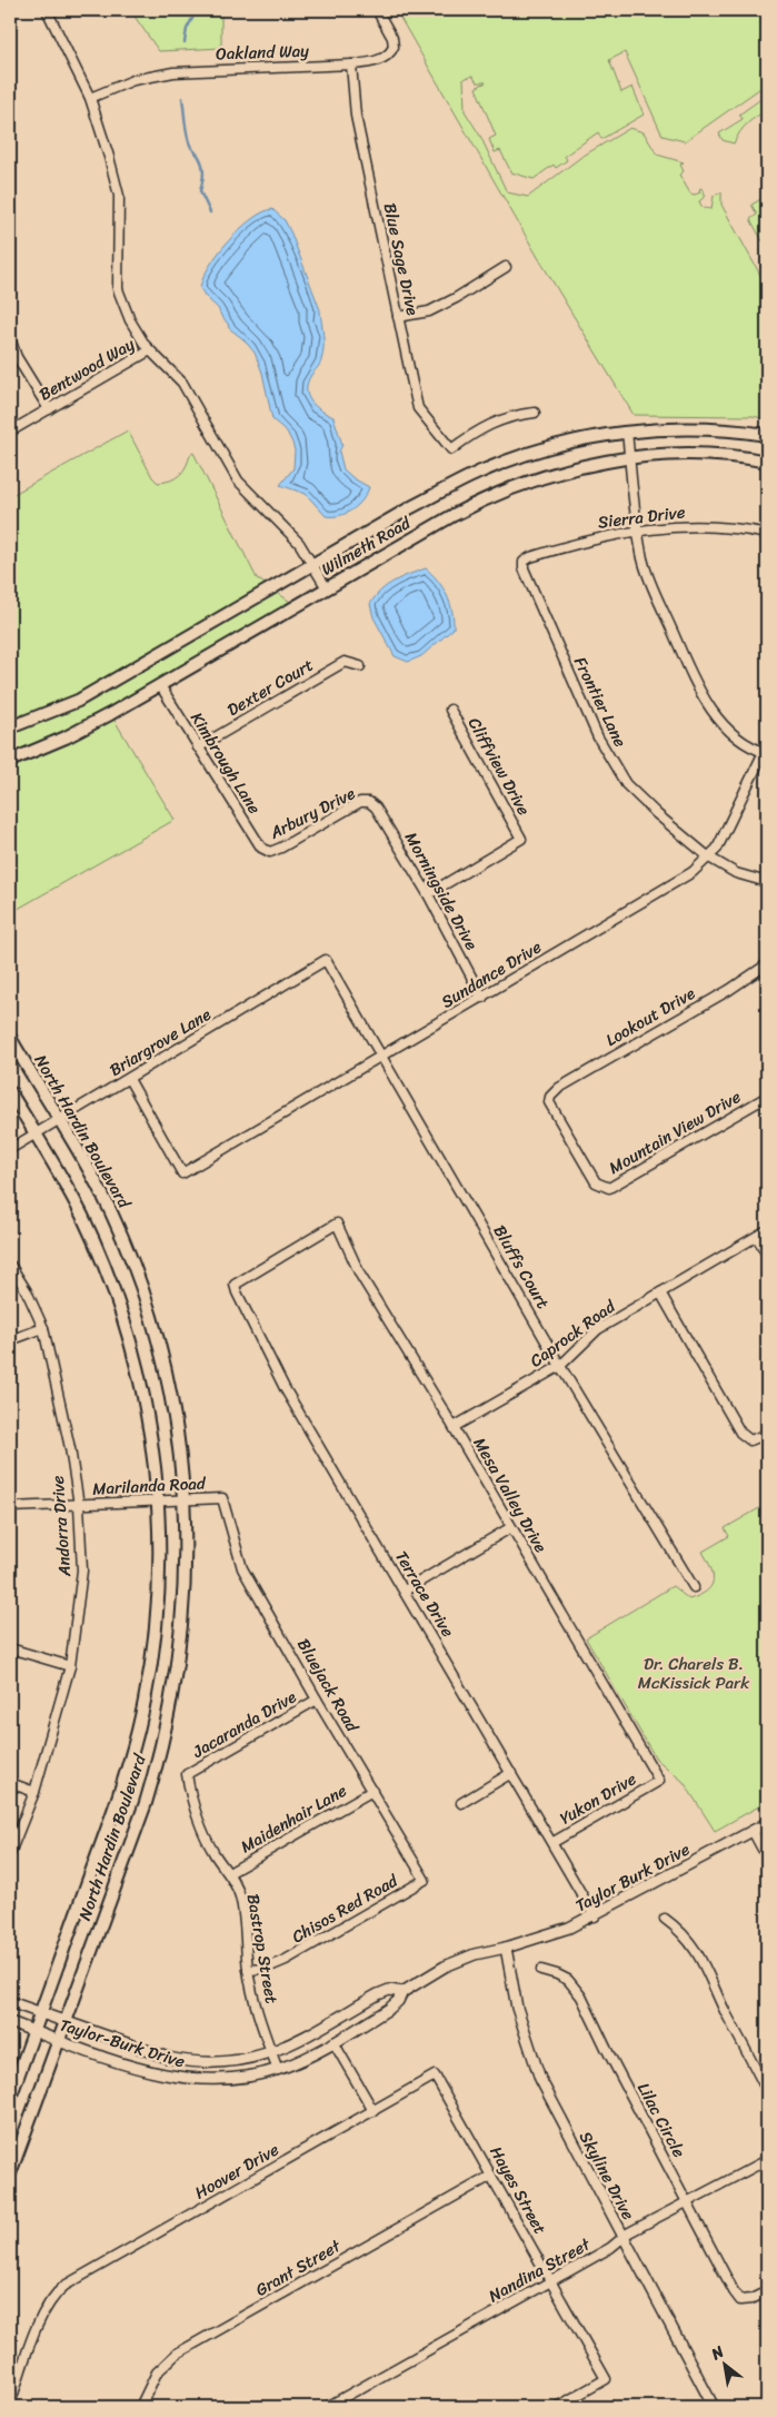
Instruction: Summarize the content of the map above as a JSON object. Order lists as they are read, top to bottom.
{
  "streets": {
    "main road": ["Wilmeth Road", "North Hardin Boulevard"],
    "street": [
      "Oakland Way",
      "Blue Sage Drive",
      "Bentwood Way",
      "Sierra Drive",
      "Dexter Court",
      "Frontier Lane",
      "Kimbrough Lane",
      "Cliffview Drive",
      "Arbury Drive",
      "Morningside Drive",
      "Sundance Drive",
      "Lookout Drive",
      "Briargrove Lane",
      "Mountain View Drive",
      "Bluffs Court",
      "Caprock Road",
      "Marilanda Road",
      "Mesa Valley Drive",
      "Andorra Drive",
      "Terrace Drive",
      "Bluejack Road",
      "Jacaranda Drive",
      "Yukon Drive",
      "Maidenhair Lane",
      "Taylor Burk Drive",
      "Chisos Red Road",
      "Bastrop Street",
      "Taylor-Burk Drive",
      "Lilac Circle",
      "Hoover Drive",
      "Skyline Drive",
      "Hayes Street",
      "Grant Street",
      "Nandina Street"
    ]
  },
  "crossings": [
    ["Oakland Way", "Blue Sage Drive"],
    ["Sierra Drive", "Frontier Lane"],
    ["Wilmeth Road", "Kimbrough Lane"],
    ["Dexter Court", "Kimbrough Lane"],
    ["Frontier Lane", "Sundance Drive"],
    ["Kimbrough Lane", "Arbury Drive"],
    ["Cliffview Drive", "Morningside Drive"],
    ["Arbury Drive", "Morningside Drive"],
    ["Morningside Drive", "Sundance Drive"],
    ["Sundance Drive", "Briargrove Lane"],
    ["Sundance Drive", "Bluffs Court"],
    ["Lookout Drive", "Mountain View Drive"],
    ["Briargrove Lane", "North Hardin Boulevard"],
    ["Briargrove Lane", "Bluffs Court"],
    ["North Hardin Boulevard", "Marilanda Road"],
    ["North Hardin Boulevard", "Taylor-Burk Drive"],
    ["Bluffs Court", "Caprock Road"],
    ["Caprock Road", "Mesa Valley Drive"],
    ["Marilanda Road", "Andorra Drive"],
    ["Marilanda Road", "Bluejack Road"],
    ["Mesa Valley Drive", "Terrace Drive"],
    ["Mesa Valley Drive", "Yukon Drive"],
    ["Terrace Drive", "Yukon Drive"],
    ["Terrace Drive", "Taylor Burk Drive"],
    ["Bluejack Road", "Jacaranda Drive"],
    ["Bluejack Road", "Maidenhair Lane"],
    ["Bluejack Road", "Chisos Red Road"],
    ["Jacaranda Drive", "Bastrop Street"],
    ["Maidenhair Lane", "Bastrop Street"],
    ["Taylor Burk Drive", "Taylor-Burk Drive"],
    ["Taylor Burk Drive", "Skyline Drive"],
    ["Chisos Red Road", "Bastrop Street"],
    ["Bastrop Street", "Taylor-Burk Drive"],
    ["Taylor-Burk Drive", "Skyline Drive"],
    ["Lilac Circle", "Nandina Street"],
    ["Hoover Drive", "Hayes Street"],
    ["Skyline Drive", "Nandina Street"],
    ["Hayes Street", "Grant Street"],
    ["Hayes Street", "Nandina Street"]
  ],
  "parks": ["Dr. Charels B. McKissick Park"],
  "north": "top left"
}
